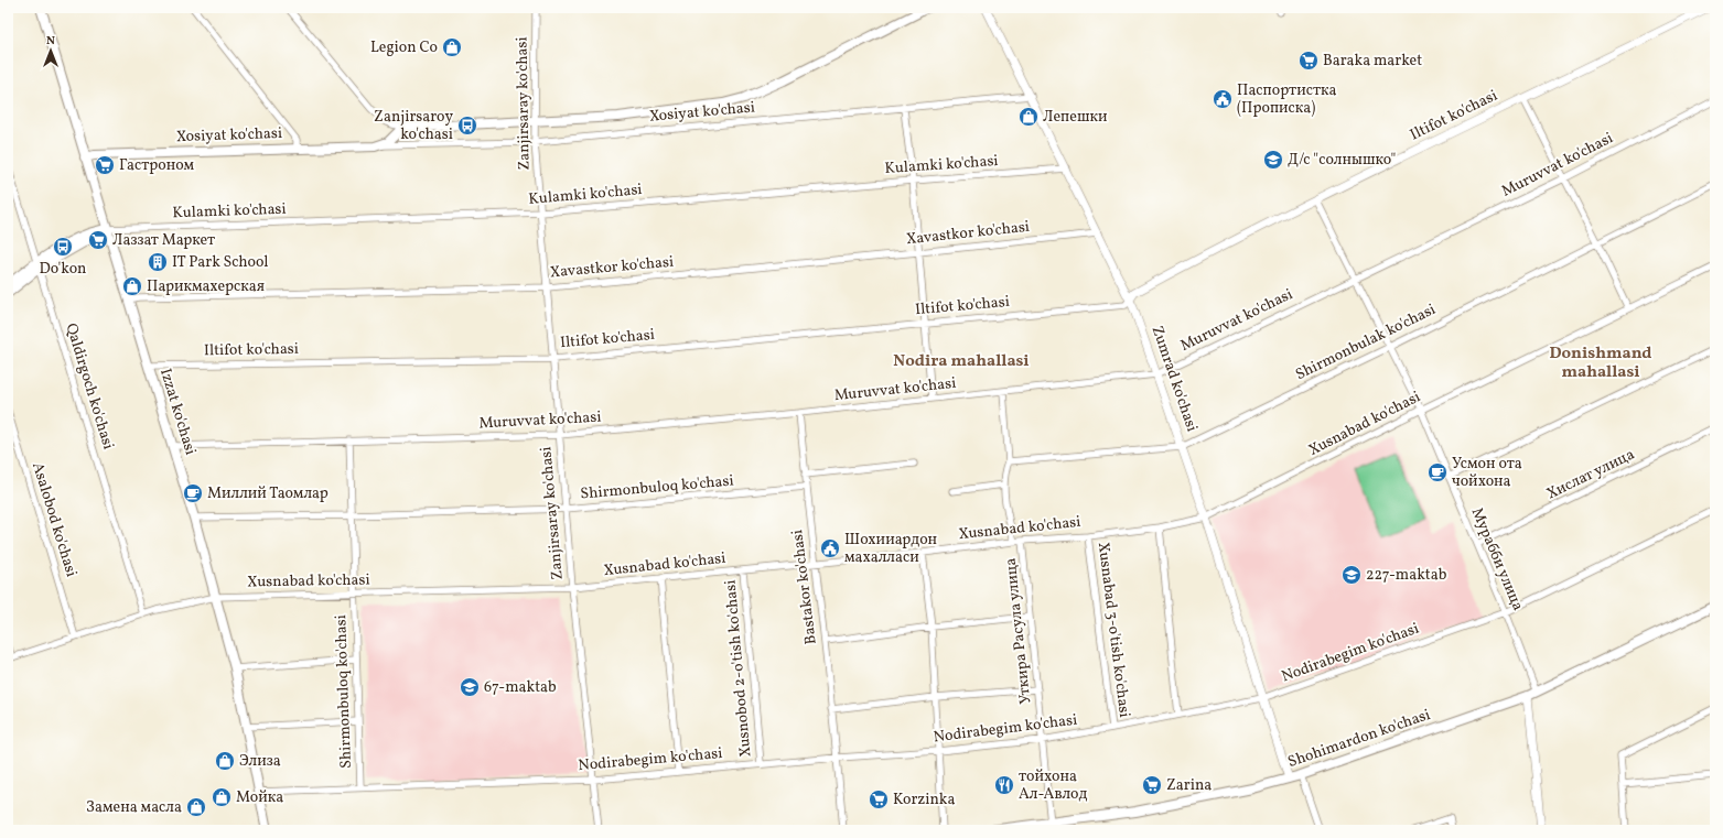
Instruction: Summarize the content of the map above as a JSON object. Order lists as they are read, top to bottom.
{
  "streets": {
    "main road": ["Xosiyat ko'chasi", "Izzat ko'chasi", "Shohimardon ko'chasi"],
    "street": [
      "Zanjirsaray ko'chasi",
      "Iltifot ko'chasi",
      "Kulamki ko'chasi",
      "Muruvvat ko'chasi",
      "Xavastkor ko'chasi",
      "Shirmonbulak ko'chasi",
      "Zumrad ko'chasi",
      "Qaldirgoch ko'chasi",
      "Xusnabad ko'chasi",
      "Хислат улица",
      "Shirmonbuloq ko'chasi",
      "Asalobod ko'chasi",
      "Мурабби улица",
      "Bastakor ko'chasi",
      "Xusnabad 3-o'tish ko'chasi",
      "Уткира Расула улица",
      "Nodirabegim ko'chasi",
      "Xusnobod 2-o'tish ko'chasi"
    ]
  },
  "crossings": [
    ["Zanjirsaray ko'chasi", "Xosiyat ko'chasi"],
    ["Zanjirsaray ko'chasi", "Iltifot ko'chasi"],
    ["Zanjirsaray ko'chasi", "Kulamki ko'chasi"],
    ["Zanjirsaray ko'chasi", "Muruvvat ko'chasi"],
    ["Zanjirsaray ko'chasi", "Xavastkor ko'chasi"],
    ["Zanjirsaray ko'chasi", "Xusnabad ko'chasi"],
    ["Zanjirsaray ko'chasi", "Shirmonbuloq ko'chasi"],
    ["Zanjirsaray ko'chasi", "Nodirabegim ko'chasi"],
    ["Xosiyat ko'chasi", "Zumrad ko'chasi"],
    ["Xosiyat ko'chasi", "Izzat ko'chasi"],
    ["Iltifot ko'chasi", "Zumrad ko'chasi"],
    ["Iltifot ko'chasi", "Izzat ko'chasi"],
    ["Iltifot ko'chasi", "Мурабби улица"],
    ["Kulamki ko'chasi", "Zumrad ko'chasi"],
    ["Kulamki ko'chasi", "Izzat ko'chasi"],
    ["Muruvvat ko'chasi", "Zumrad ko'chasi"],
    ["Muruvvat ko'chasi", "Izzat ko'chasi"],
    ["Muruvvat ko'chasi", "Shirmonbuloq ko'chasi"],
    ["Muruvvat ko'chasi", "Мурабби улица"],
    ["Muruvvat ko'chasi", "Bastakor ko'chasi"],
    ["Muruvvat ko'chasi", "Уткира Расула улица"],
    ["Xavastkor ko'chasi", "Zumrad ko'chasi"],
    ["Xavastkor ko'chasi", "Izzat ko'chasi"],
    ["Shirmonbulak ko'chasi", "Zumrad ko'chasi"],
    ["Shirmonbulak ko'chasi", "Мурабби улица"],
    ["Shirmonbulak ko'chasi", "Уткира Расула улица"],
    ["Zumrad ko'chasi", "Xusnabad ko'chasi"],
    ["Zumrad ko'chasi", "Nodirabegim ko'chasi"],
    ["Zumrad ko'chasi", "Shohimardon ko'chasi"],
    ["Qaldirgoch ko'chasi", "Xusnabad ko'chasi"],
    ["Izzat ko'chasi", "Xusnabad ko'chasi"],
    ["Izzat ko'chasi", "Shirmonbuloq ko'chasi"],
    ["Izzat ko'chasi", "Nodirabegim ko'chasi"],
    ["Xusnabad ko'chasi", "Shirmonbuloq ko'chasi"],
    ["Xusnabad ko'chasi", "Asalobod ko'chasi"],
    ["Xusnabad ko'chasi", "Мурабби улица"],
    ["Xusnabad ko'chasi", "Bastakor ko'chasi"],
    ["Xusnabad ko'chasi", "Xusnabad 3-o'tish ko'chasi"],
    ["Xusnabad ko'chasi", "Уткира Расула улица"],
    ["Xusnabad ko'chasi", "Xusnobod 2-o'tish ko'chasi"],
    ["Хислат улица", "Мурабби улица"],
    ["Shirmonbuloq ko'chasi", "Bastakor ko'chasi"],
    ["Shirmonbuloq ko'chasi", "Nodirabegim ko'chasi"],
    ["Мурабби улица", "Nodirabegim ko'chasi"],
    ["Мурабби улица", "Shohimardon ko'chasi"],
    ["Bastakor ko'chasi", "Nodirabegim ko'chasi"],
    ["Xusnabad 3-o'tish ko'chasi", "Nodirabegim ko'chasi"],
    ["Уткира Расула улица", "Nodirabegim ko'chasi"],
    ["Уткира Расула улица", "Shohimardon ko'chasi"],
    ["Nodirabegim ko'chasi", "Xusnobod 2-o'tish ko'chasi"]
  ],
  "districts": ["Donishmand mahallasi", "Nodira mahallasi"],
  "places": {
    "shop": [
      "Legion Co",
      "Лепешки",
      "Парикмахерская",
      "Элиза",
      "Мойка",
      "Замена масла"
    ],
    "supermarket": [
      "Baraka market",
      "Гастроном",
      "Лаззат Маркет",
      "Zarina",
      "Korzinka"
    ],
    "public building": ["Паспортистка (Прописка)", "Шохииардон махалласи"],
    "bus stop": ["Zanjirsaroy ko'chasi", "Do'kon"],
    "school or university": ["Д/с \"солнышко\"", "227-maktab", "67-maktab"],
    "building": ["IT Park School"],
    "cafe": ["Усмон ота чойхона", "Миллий Таомлар"],
    "restaurant": ["тойхона Ал-Авлод"]
  },
  "north": "top"
}
